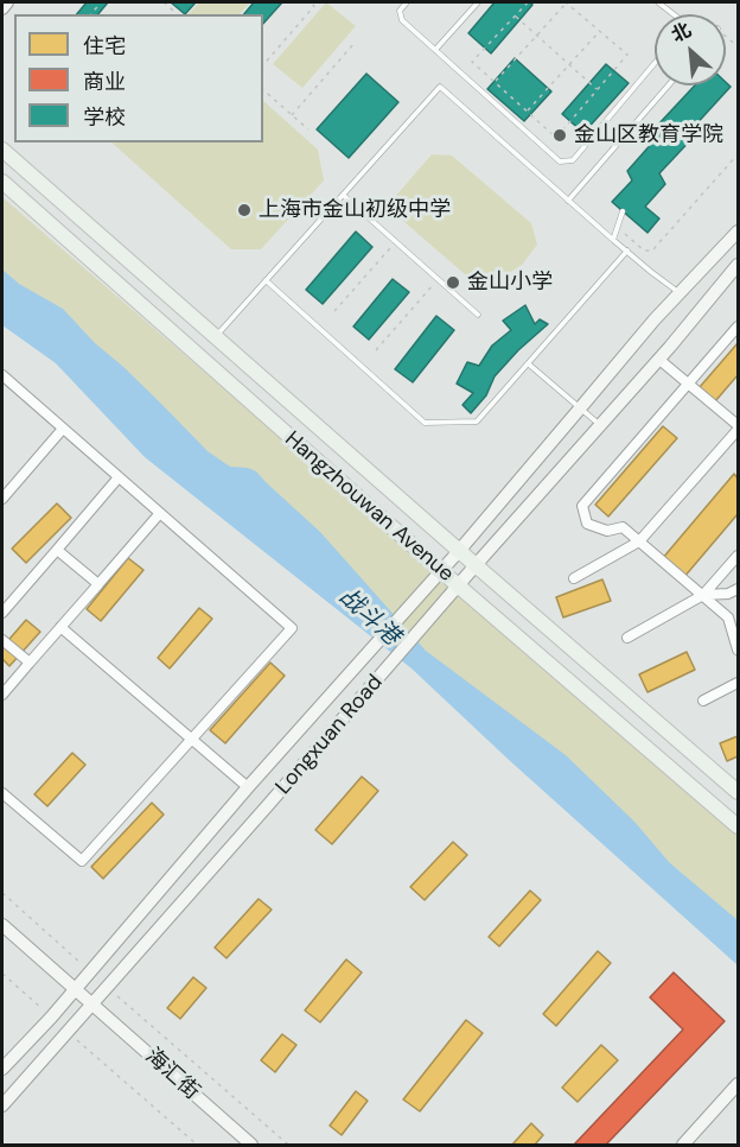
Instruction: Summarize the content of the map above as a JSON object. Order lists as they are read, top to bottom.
{
  "streets": {
    "main road": ["Hangzhouwan Avenue"],
    "street": ["Longxuan Road", "海汇街"]
  },
  "crossings": [
    ["Hangzhouwan Avenue", "Longxuan Road"],
    ["Longxuan Road", "海汇街"]
  ],
  "water": ["战斗港"],
  "places": ["金山区教育学院", "上海市金山初级中学", "金山小学"],
  "legend": ["住宅", "商业", "学校"],
  "north": "top left"
}
